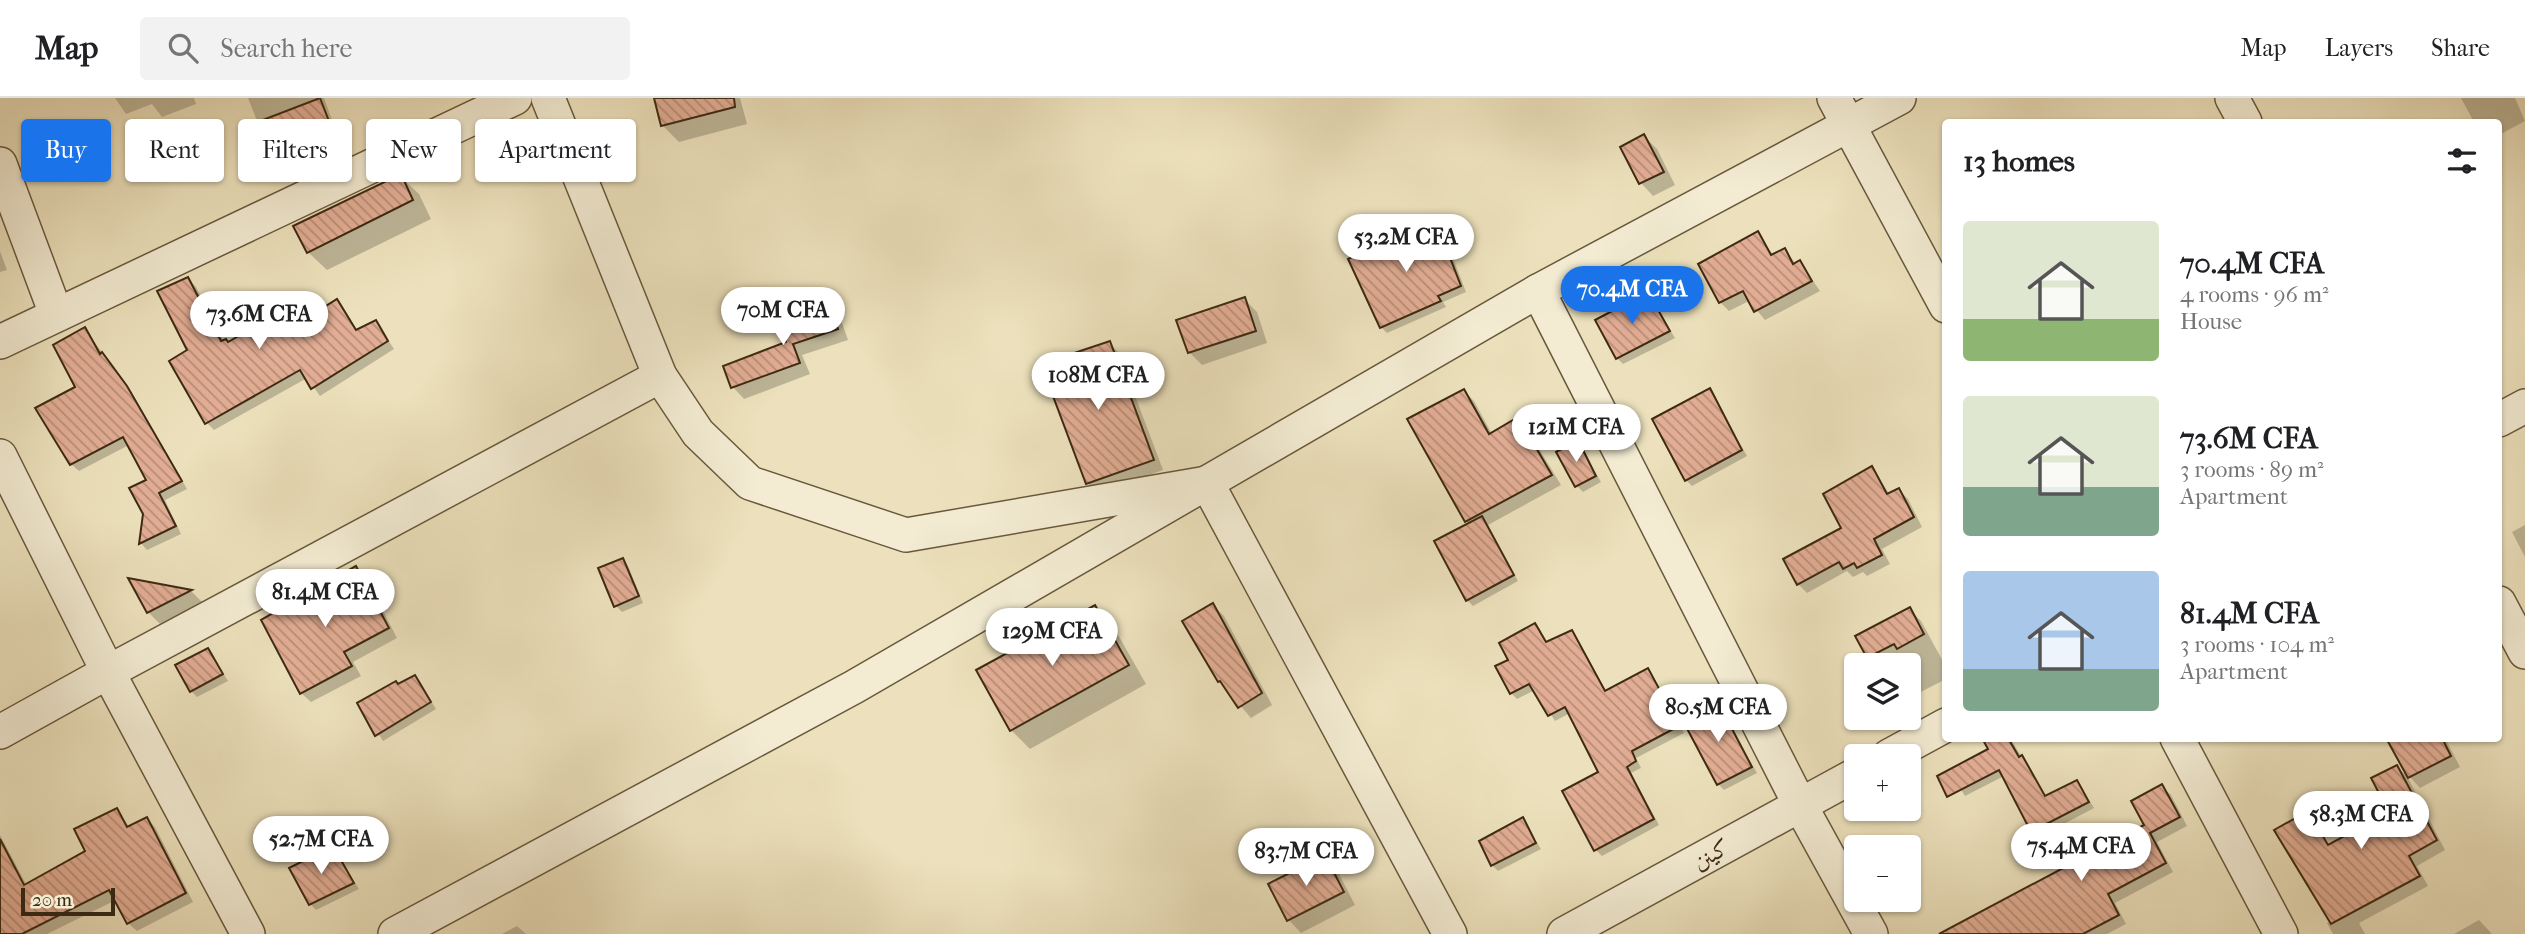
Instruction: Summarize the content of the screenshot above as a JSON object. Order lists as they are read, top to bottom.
{
  "streets": {
    "street": ["كينن"]
  },
  "scale_bar": "20 m",
  "page": {
    "header": "Map",
    "search": "Search here",
    "nav": ["Map", "Layers", "Share"],
    "chip": [
      "Buy",
      "Rent",
      "Filters",
      "New",
      "Apartment"
    ],
    "heading": "13 homes",
    "list": [
      {
        "name": "70.4M CFA",
        "note": "4 rooms · 96 m² · House"
      },
      {
        "name": "73.6M CFA",
        "note": "3 rooms · 89 m² · Apartment"
      },
      {
        "name": "81.4M CFA",
        "note": "3 rooms · 104 m² · Apartment"
      }
    ],
    "price": [
      "53.2M CFA",
      "70.4M CFA",
      "70M CFA",
      "73.6M CFA",
      "108M CFA",
      "121M CFA",
      "81.4M CFA",
      "129M CFA",
      "80.5M CFA",
      "58.3M CFA",
      "52.7M CFA",
      "75.4M CFA",
      "83.7M CFA"
    ],
    "map_buttons": ["+", "−"],
    "scale": "20 m"
  }
}
